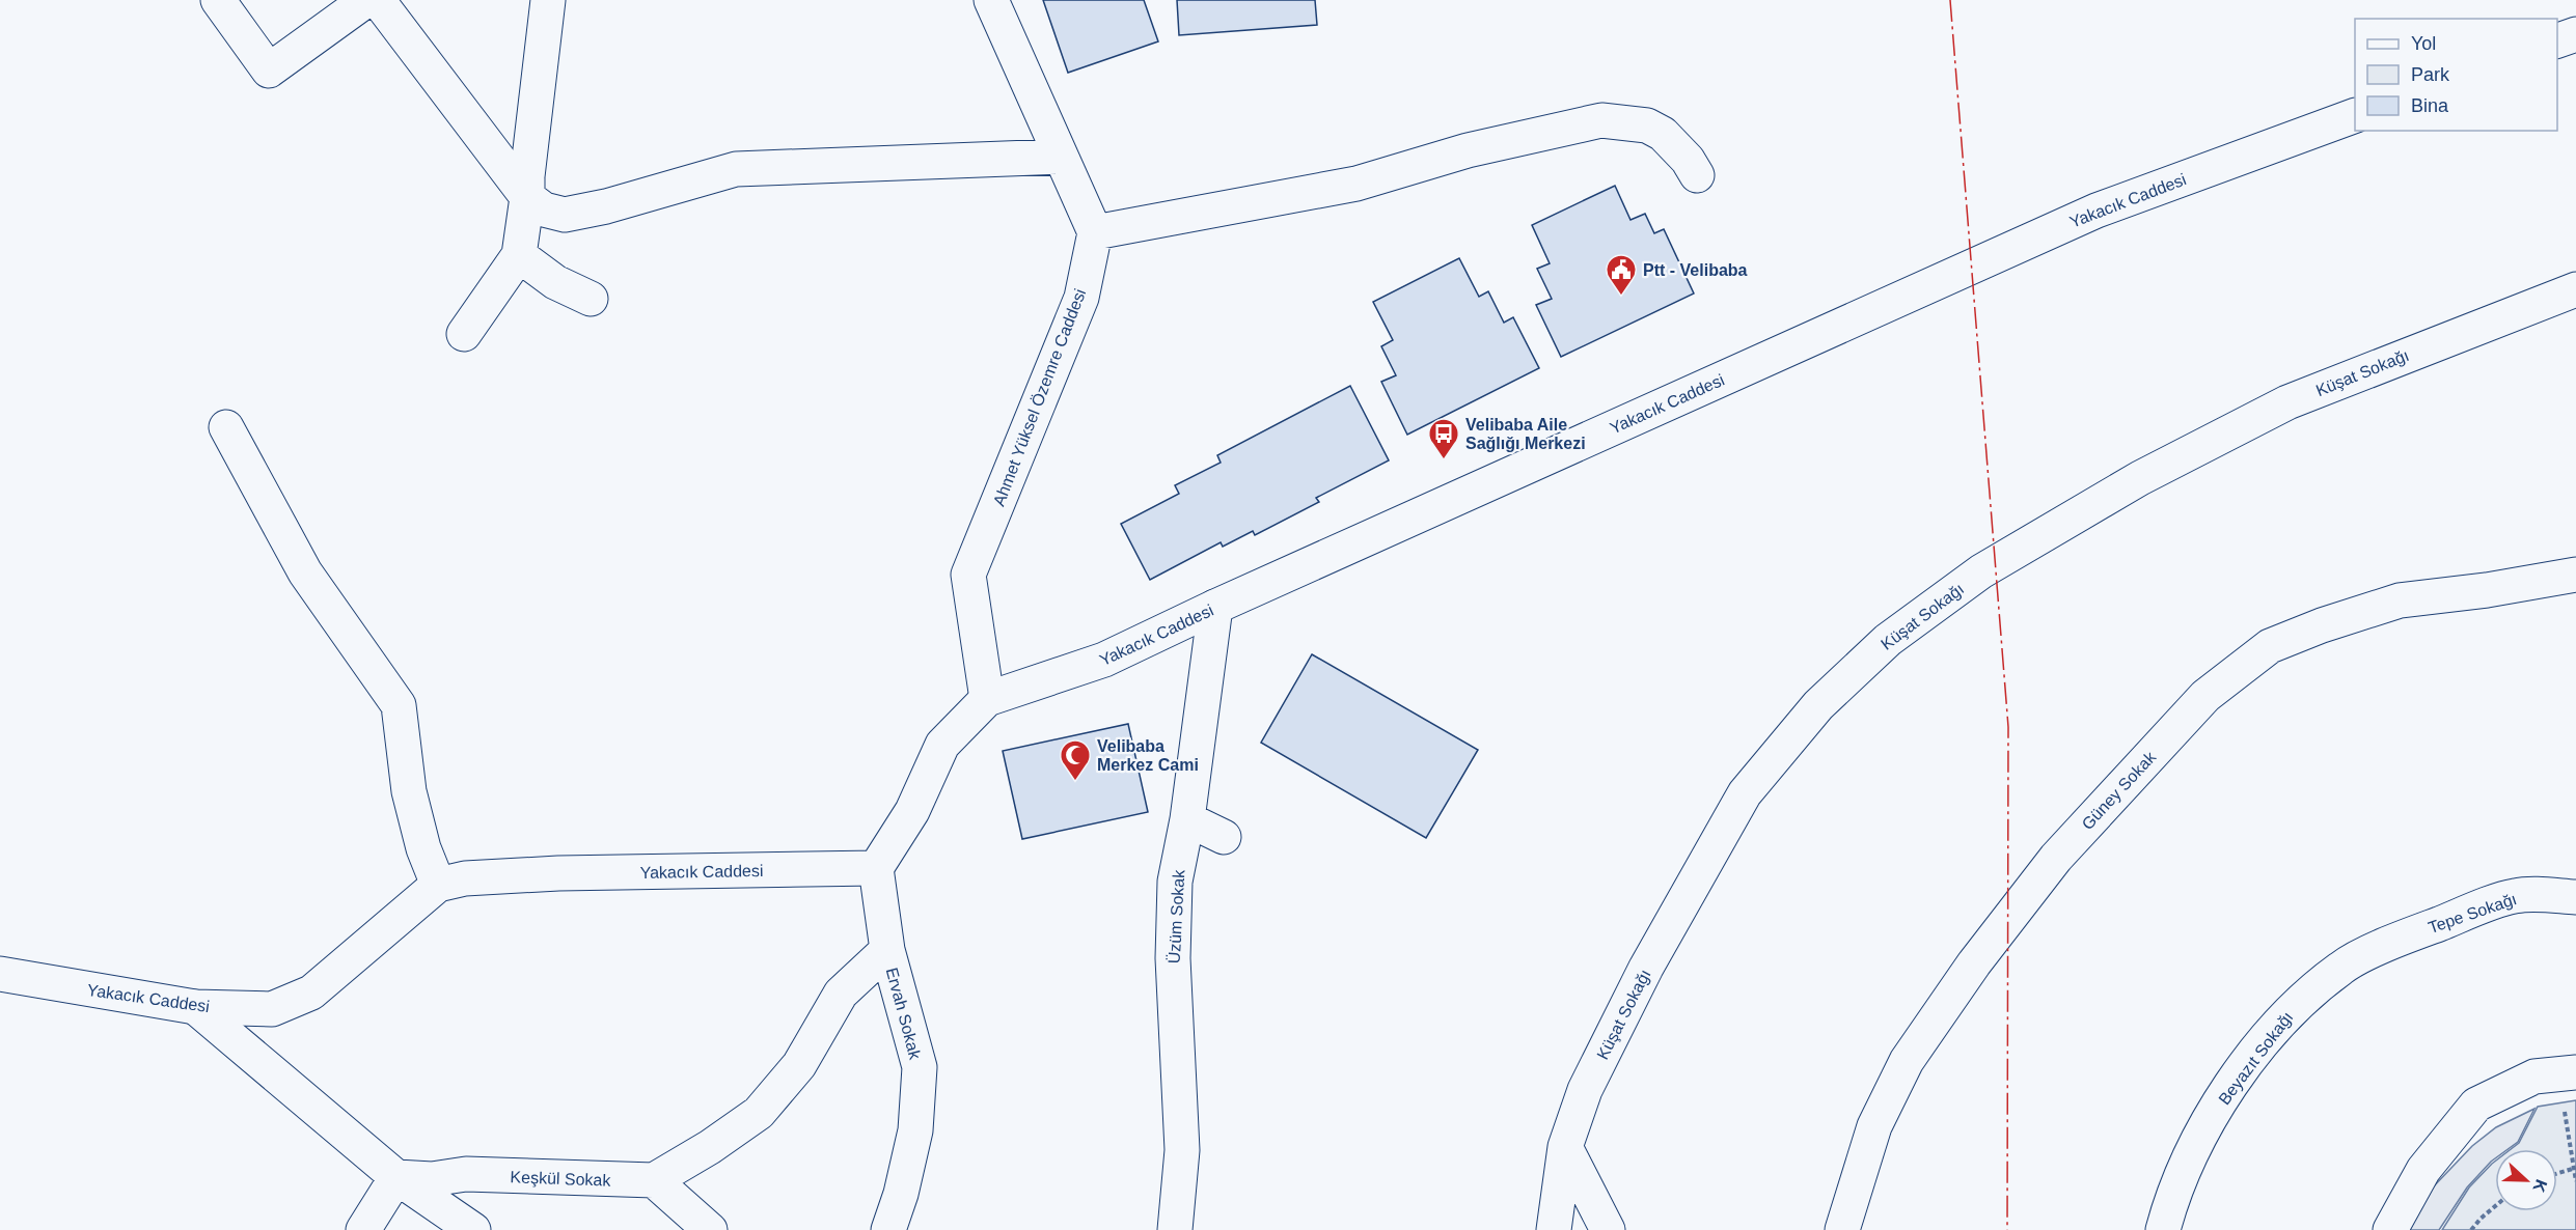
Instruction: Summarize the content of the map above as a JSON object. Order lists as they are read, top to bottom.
{
  "streets": {
    "street": [
      "Yakacık Caddesi",
      "Küşat Sokağı",
      "Ahmet Yüksel Özemre Caddesi",
      "Güney Sokak",
      "Tepe Sokağı",
      "Üzüm Sokak",
      "Ervah Sokak",
      "Beyazıt Sokağı",
      "Keşkül Sokak"
    ]
  },
  "crossings": [
    ["Yakacık Caddesi", "Ahmet Yüksel Özemre Caddesi"],
    ["Yakacık Caddesi", "Üzüm Sokak"],
    ["Yakacık Caddesi", "Ervah Sokak"],
    ["Tepe Sokağı", "Beyazıt Sokağı"]
  ],
  "places": {
    "public building": ["Ptt - Velibaba"],
    "bus stop": ["Velibaba Aile Sağlığı Merkezi"],
    "mosque": ["Velibaba Merkez Cami"]
  },
  "legend": ["Yol", "Park", "Bina"],
  "north": "right"
}
